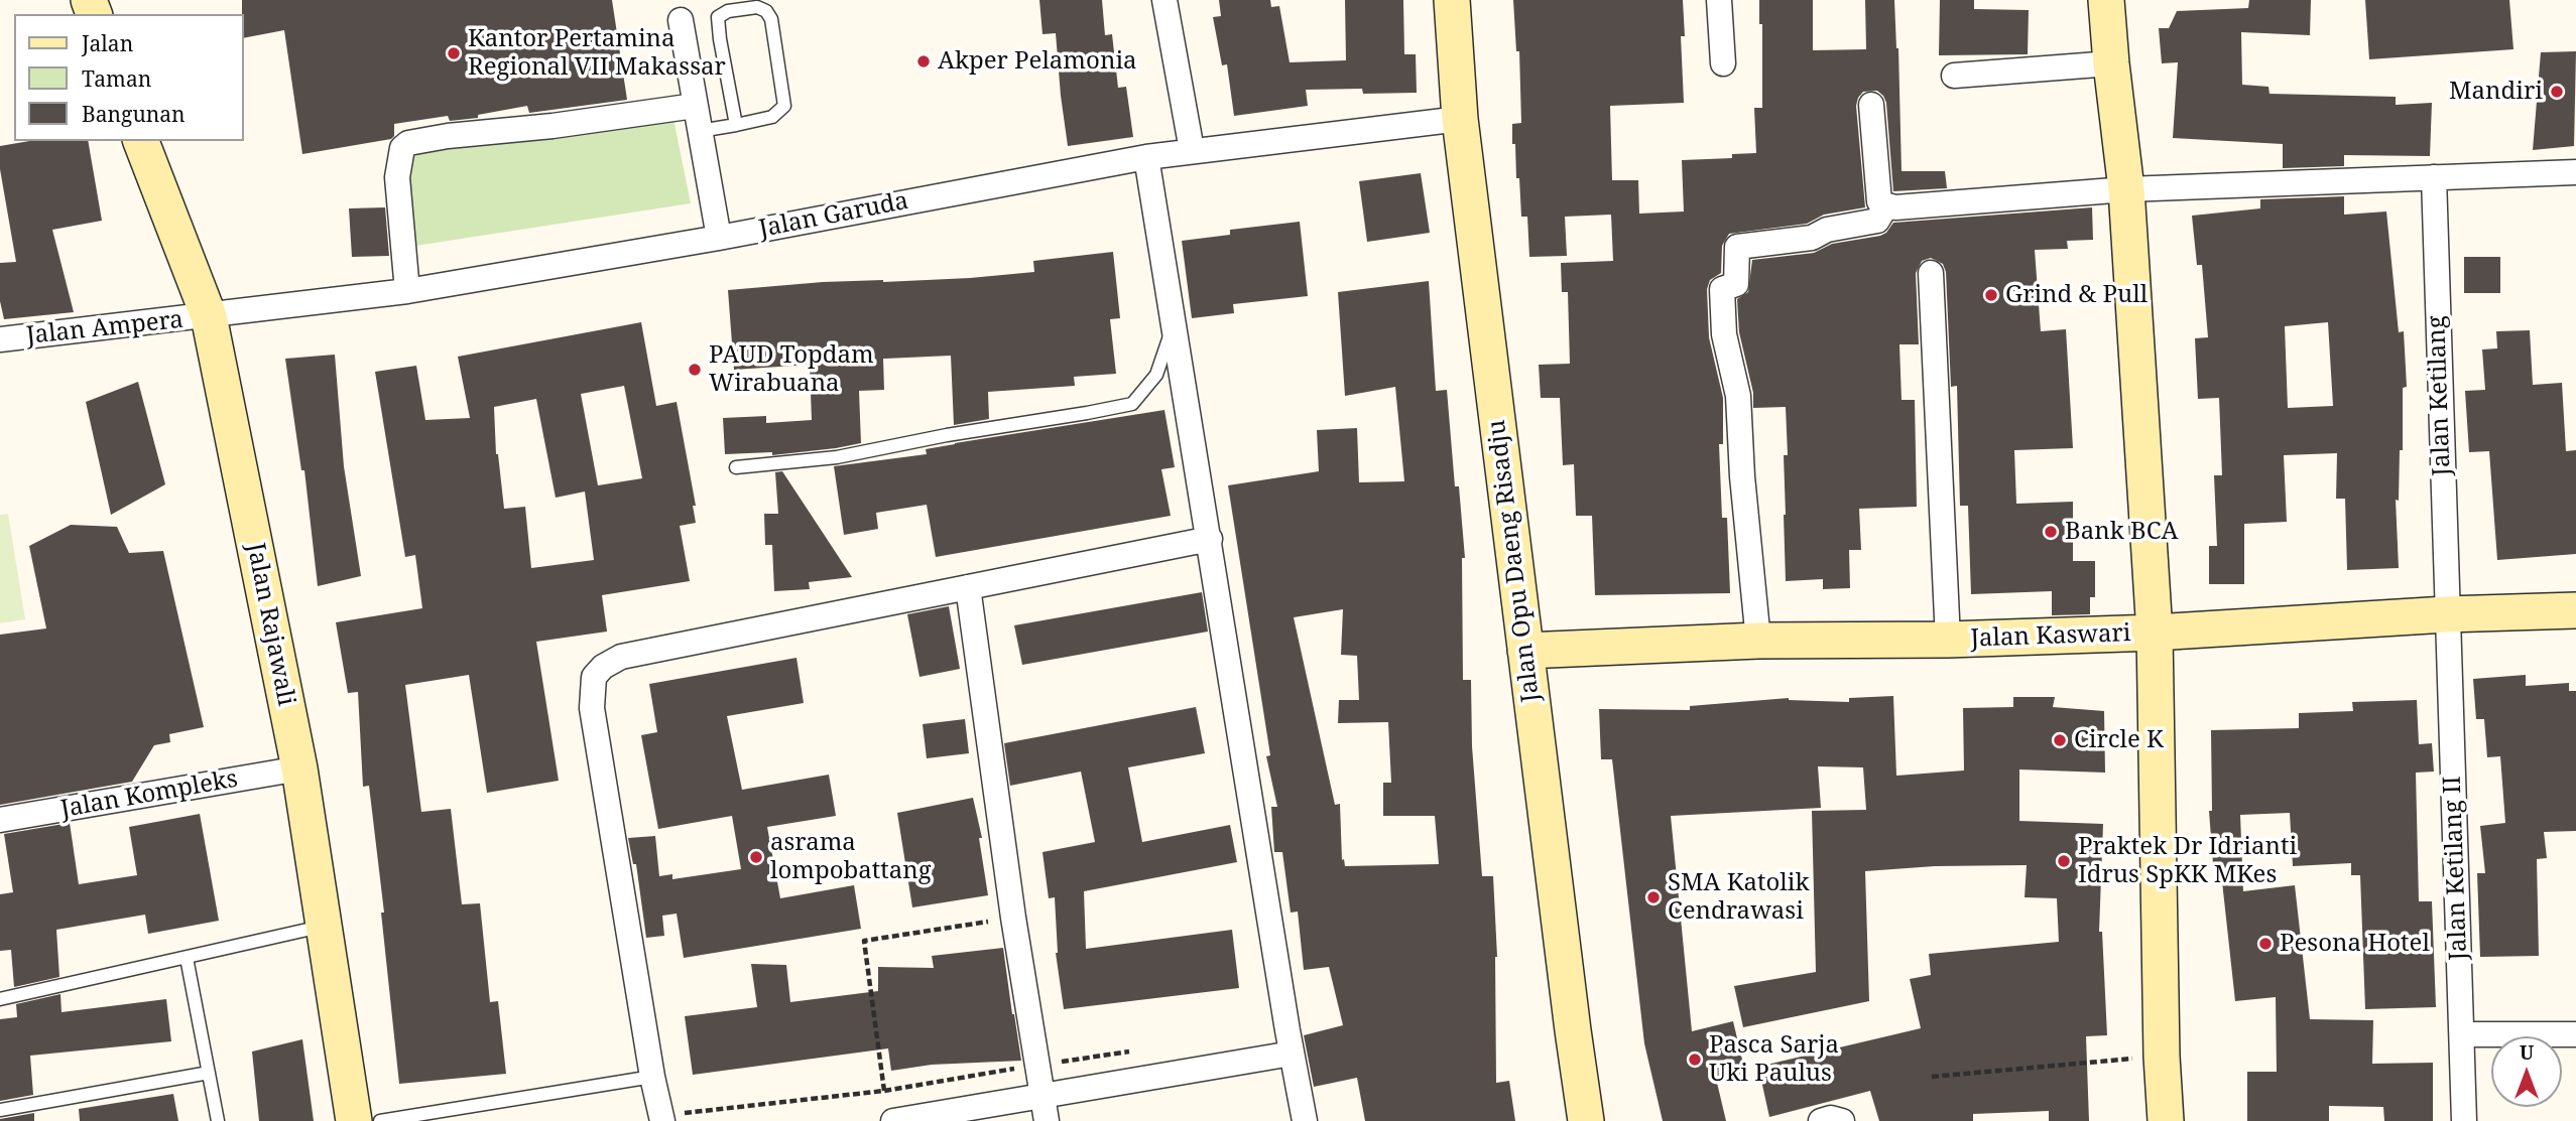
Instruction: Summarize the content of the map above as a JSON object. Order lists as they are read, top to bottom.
{
  "streets": {
    "main road": ["Jalan Opu Daeng Risadju", "Jalan Rajawali", "Jalan Kaswari"],
    "street": [
      "Jalan Garuda",
      "Jalan Ampera",
      "Jalan Ketilang",
      "Jalan Kompleks",
      "Jalan Ketilang II"
    ]
  },
  "crossings": [
    ["Jalan Garuda", "Jalan Ampera"],
    ["Jalan Garuda", "Jalan Opu Daeng Risadju"],
    ["Jalan Garuda", "Jalan Rajawali"],
    ["Jalan Ampera", "Jalan Rajawali"],
    ["Jalan Ketilang", "Jalan Kaswari"],
    ["Jalan Ketilang", "Jalan Ketilang II"],
    ["Jalan Opu Daeng Risadju", "Jalan Kaswari"],
    ["Jalan Rajawali", "Jalan Kompleks"],
    ["Jalan Kaswari", "Jalan Ketilang II"]
  ],
  "places": [
    "Kantor Pertamina Regional VII Makassar",
    "Akper Pelamonia",
    "Mandiri",
    "Grind & Pull",
    "PAUD Topdam Wirabuana",
    "Bank BCA",
    "Circle K",
    "asrama lompobattang",
    "Praktek Dr Idrianti Idrus SpKK MKes",
    "SMA Katolik Cendrawasi",
    "Pesona Hotel",
    "Pasca Sarja Uki Paulus"
  ],
  "legend": ["Jalan", "Taman", "Bangunan"],
  "north": "top"
}
